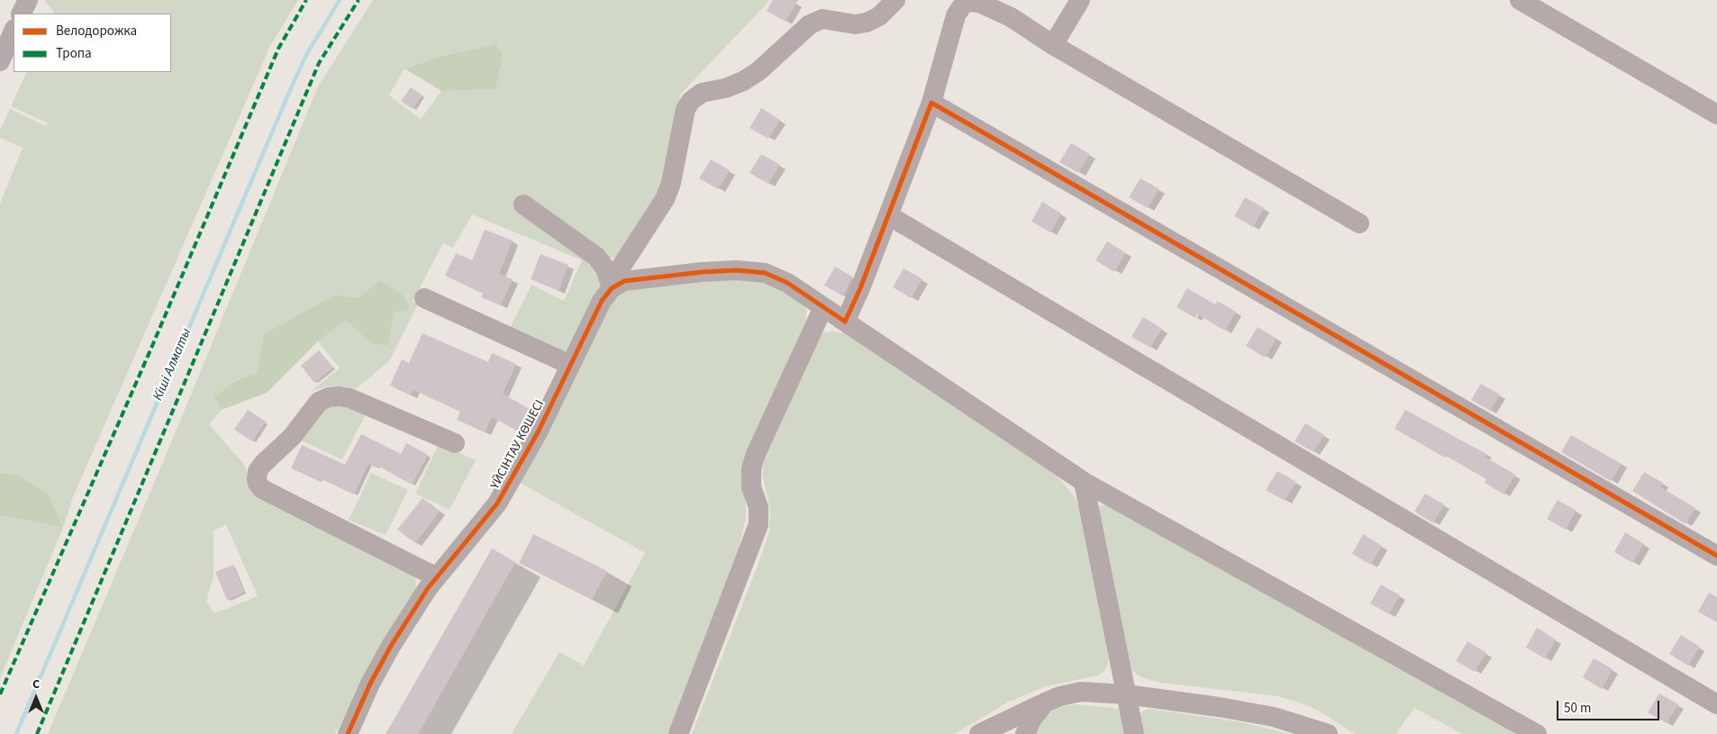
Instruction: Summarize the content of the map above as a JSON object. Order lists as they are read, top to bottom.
{
  "streets": {
    "street": ["ҮЙСІНТАУ КӨШЕСІ"]
  },
  "water": ["Кіші Алматы"],
  "legend": ["Велодорожка", "Тропа"],
  "scale_bar": "50 m",
  "north": "top"
}
